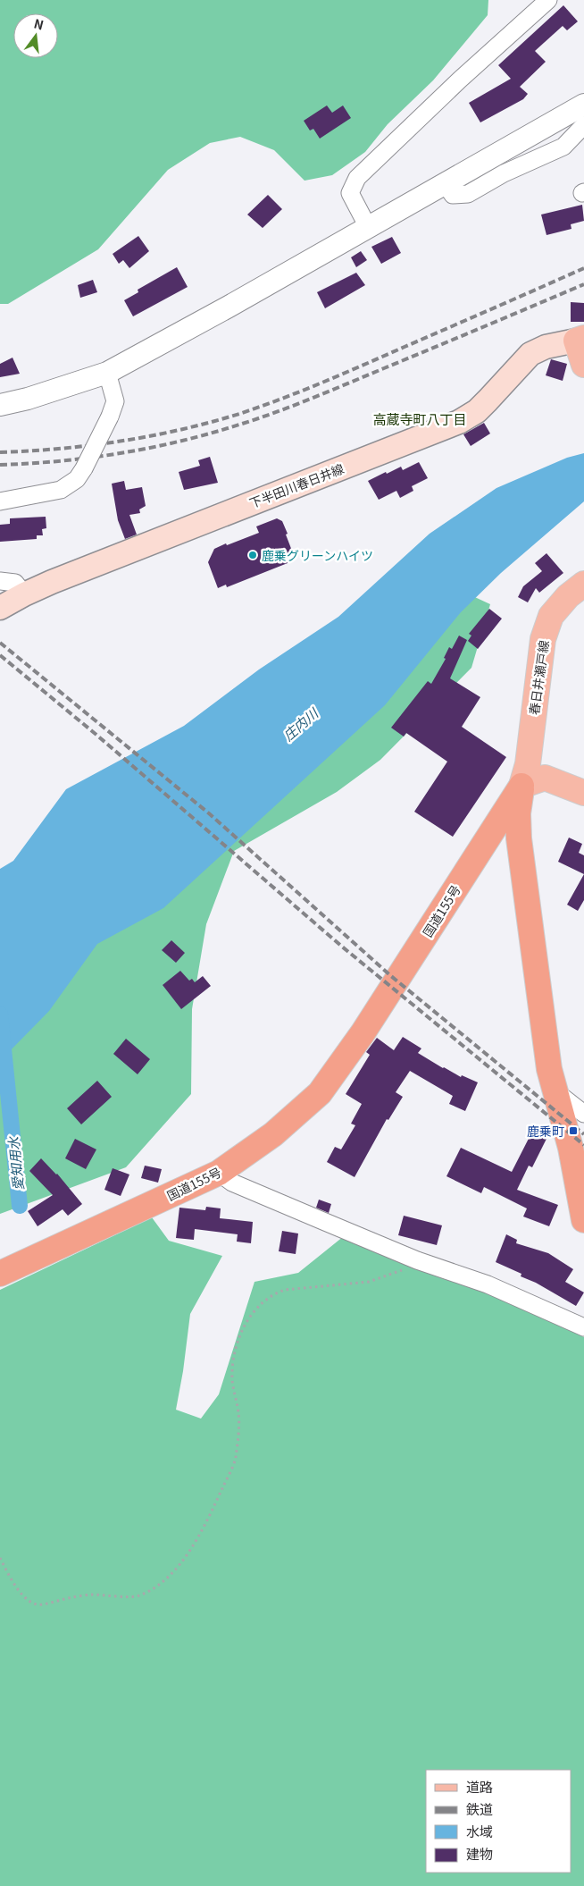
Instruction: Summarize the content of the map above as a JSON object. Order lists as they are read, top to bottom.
{
  "streets": {
    "highway": ["国道155号"],
    "main road": ["下半田川春日井線", "春日井瀬戸線"]
  },
  "crossings": [
    ["春日井瀬戸線", "国道155号"]
  ],
  "districts": ["高蔵寺町八丁目"],
  "water": ["庄内川", "愛知用水"],
  "places": {
    "other": ["鹿乗グリーンハイツ"],
    "transit": ["鹿乗町"]
  },
  "legend": [
    "道路",
    "鉄道",
    "水域",
    "建物"
  ],
  "north": "top"
}
